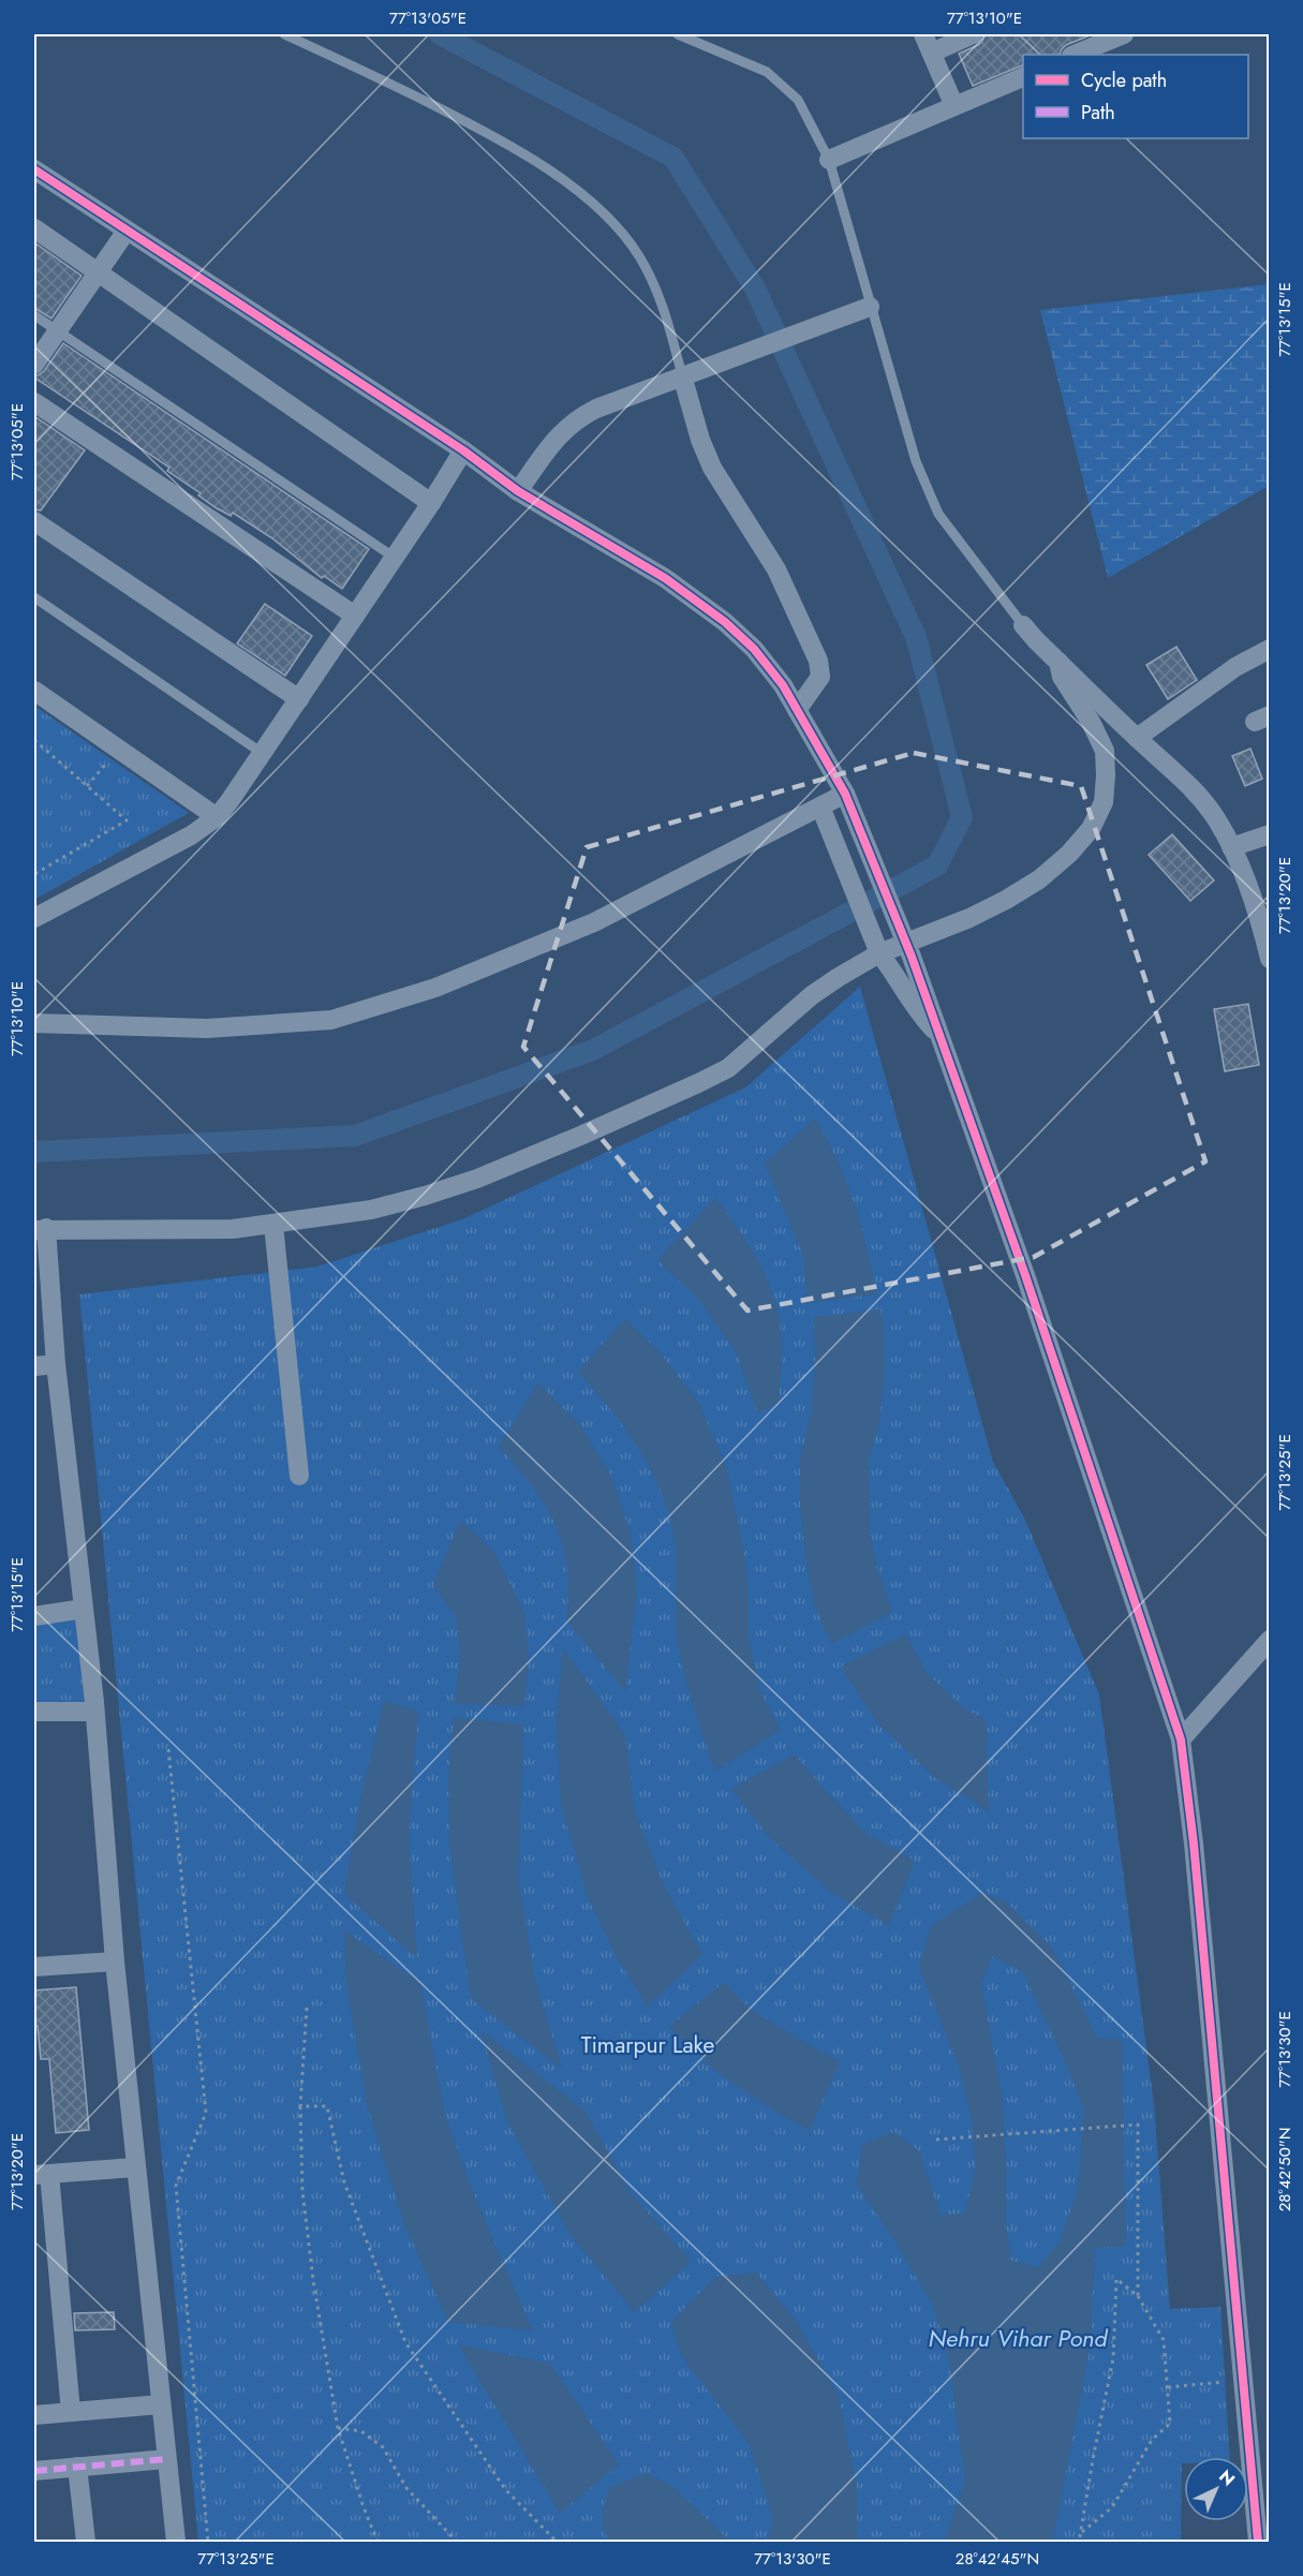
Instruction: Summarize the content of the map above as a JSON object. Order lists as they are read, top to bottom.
{
  "water": ["Nehru Vihar Pond"],
  "parks": ["Timarpur Lake"],
  "legend": ["Cycle path", "Path"],
  "north": "top right",
  "coordinates": [
    "77°13'05\"E",
    "77°13'10\"E",
    "77°13'15\"E",
    "77°13'20\"E",
    "77°13'25\"E",
    "77°13'30\"E",
    "28°42'50\"N",
    "28°42'45\"N"
  ]
}
